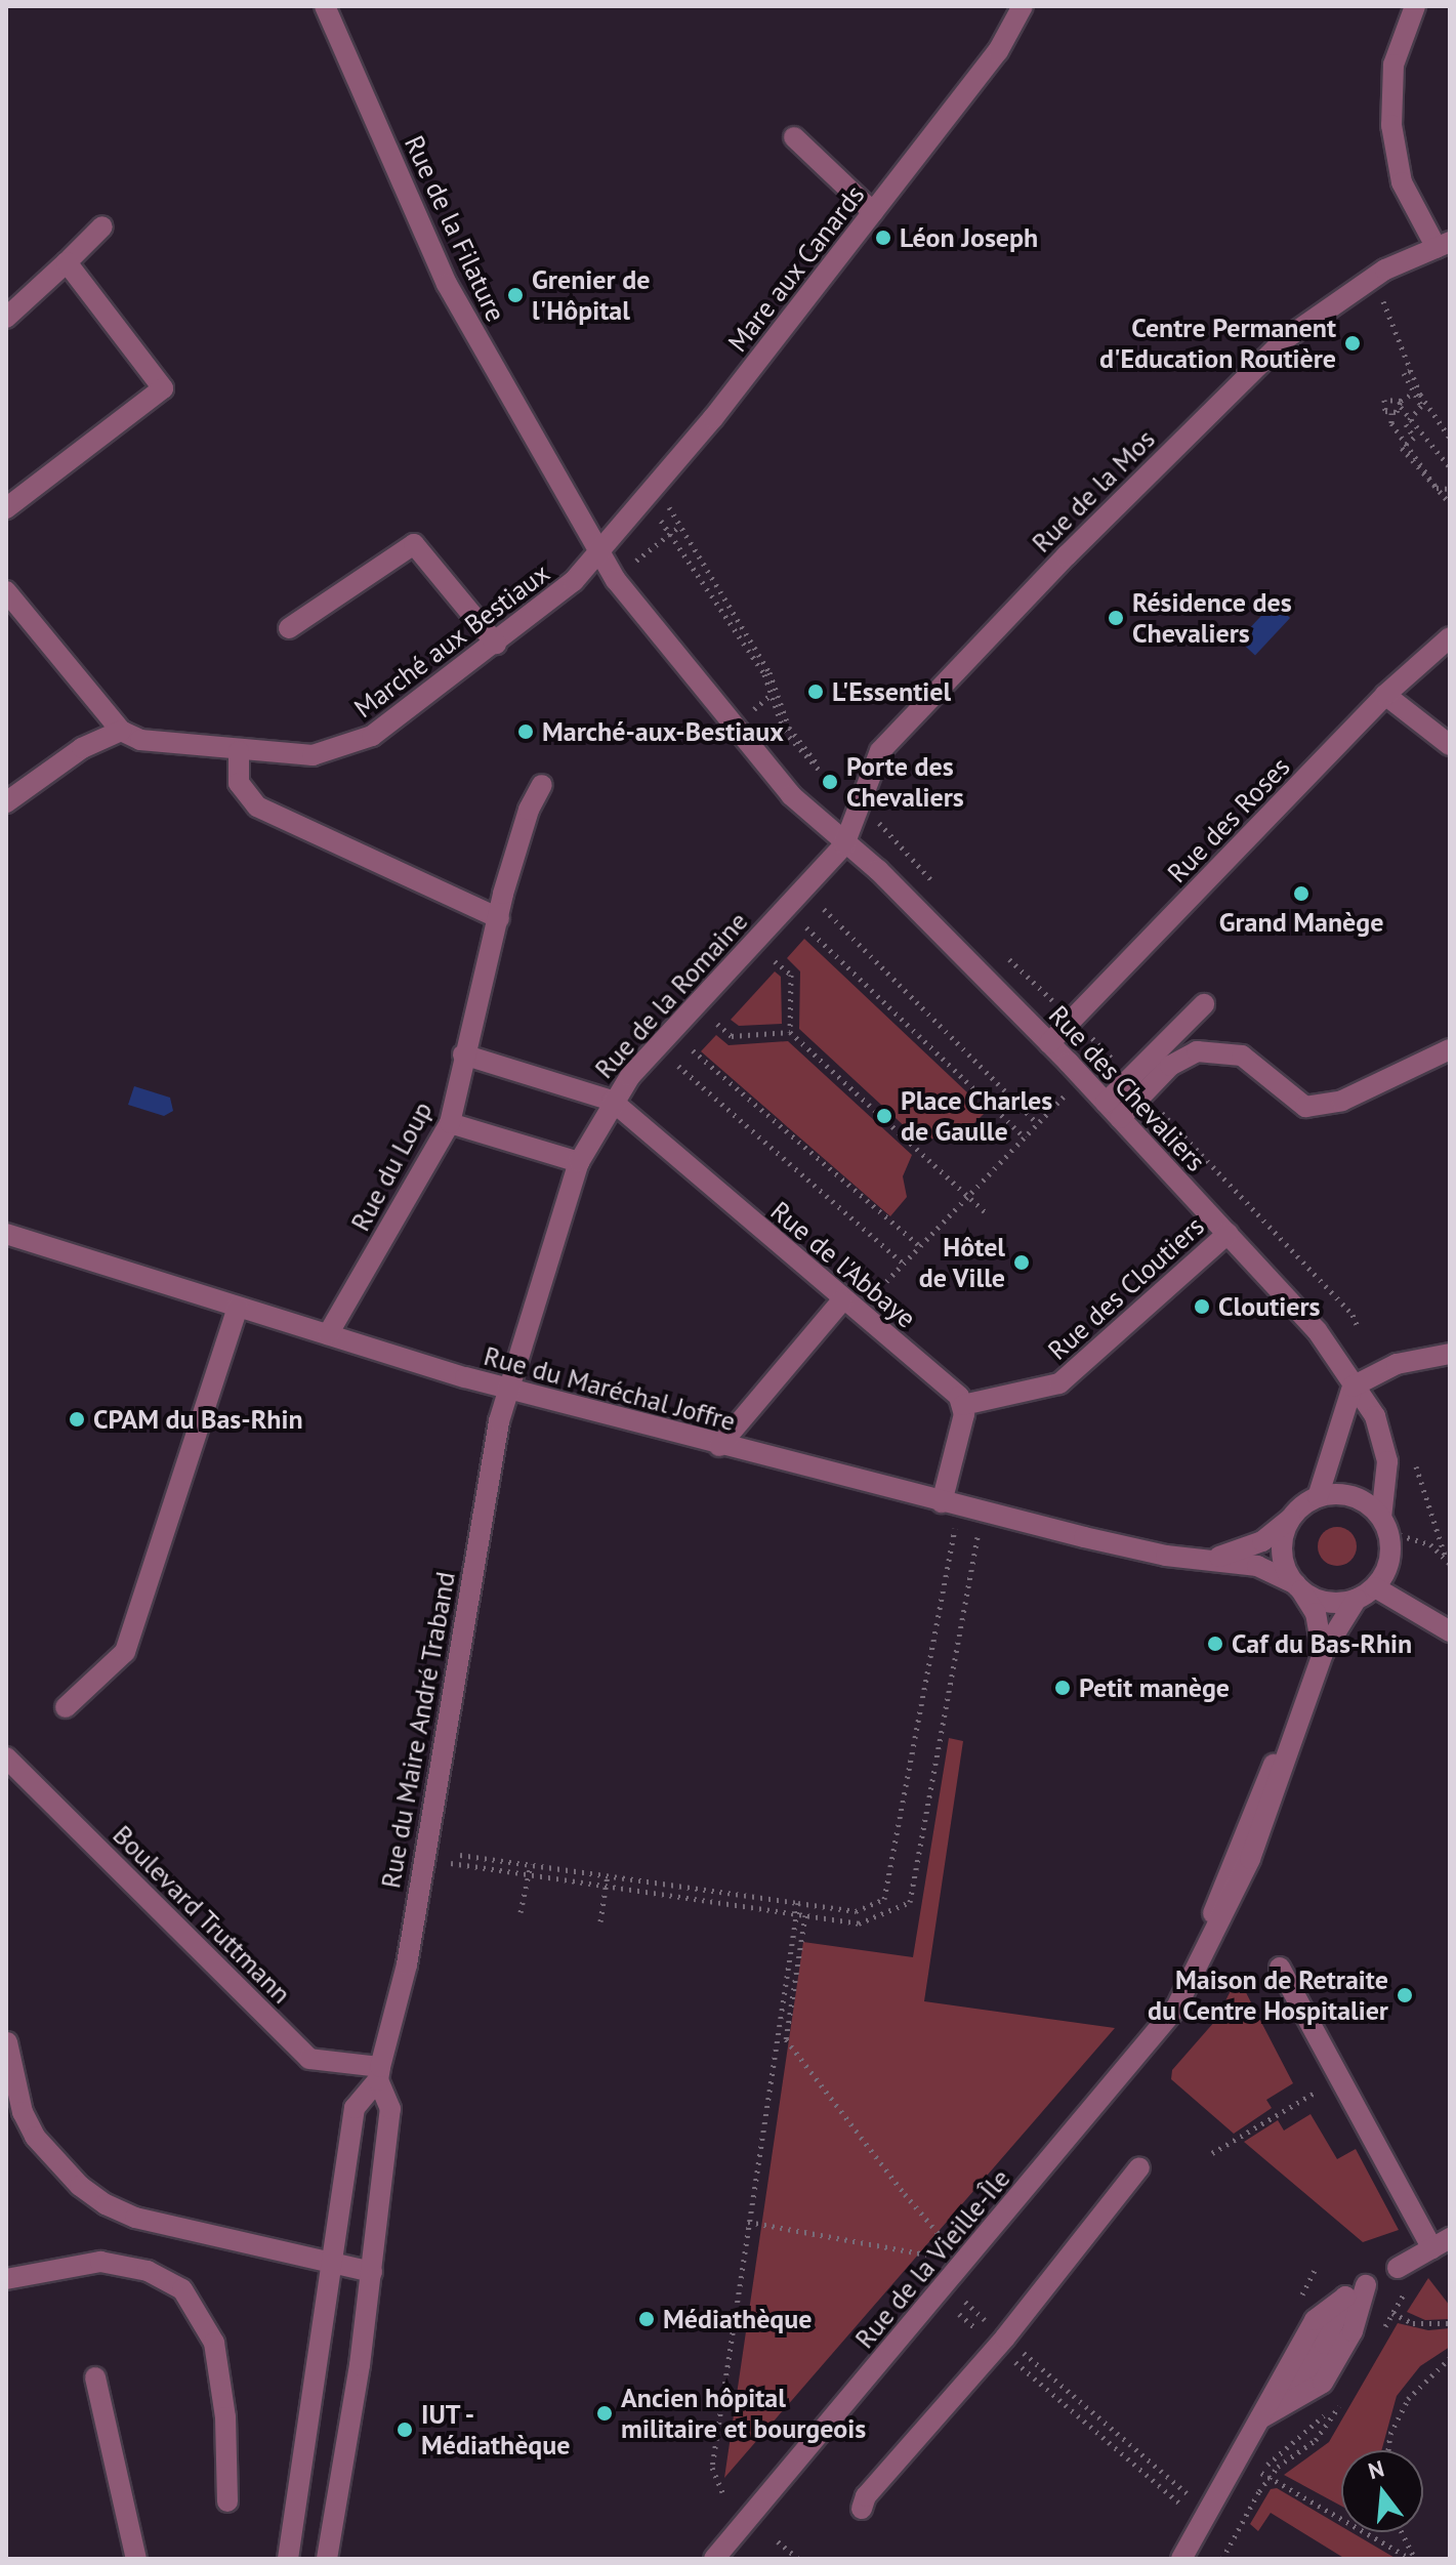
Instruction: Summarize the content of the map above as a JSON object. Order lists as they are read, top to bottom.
{
  "streets": {
    "street": [
      "Rue de la Filature",
      "Mare aux Canards",
      "Rue de la Mos",
      "Marché aux Bestiaux",
      "Rue des Roses",
      "Rue de la Romaine",
      "Rue des Chevaliers",
      "Rue du Loup",
      "Rue de l'Abbaye",
      "Rue des Cloutiers",
      "Rue du Maréchal Joffre",
      "Rue du Maire André Traband",
      "Boulevard Truttmann",
      "Rue de la Vieille-Île"
    ]
  },
  "crossings": [
    ["Rue de la Filature", "Mare aux Canards"],
    ["Rue de la Filature", "Marché aux Bestiaux"],
    ["Mare aux Canards", "Marché aux Bestiaux"],
    ["Rue de la Mos", "Rue de la Romaine"],
    ["Rue de la Mos", "Rue des Chevaliers"],
    ["Rue des Roses", "Rue des Chevaliers"],
    ["Rue de la Romaine", "Rue des Chevaliers"],
    ["Rue de la Romaine", "Rue de l'Abbaye"],
    ["Rue de la Romaine", "Rue du Maréchal Joffre"],
    ["Rue de la Romaine", "Rue du Maire André Traband"],
    ["Rue des Chevaliers", "Rue des Cloutiers"],
    ["Rue des Chevaliers", "Rue du Maréchal Joffre"],
    ["Rue des Chevaliers", "Rue de la Vieille-Île"],
    ["Rue du Loup", "Rue du Maréchal Joffre"],
    ["Rue de l'Abbaye", "Rue des Cloutiers"],
    ["Rue du Maréchal Joffre", "Rue du Maire André Traband"],
    ["Rue du Maréchal Joffre", "Rue de la Vieille-Île"],
    ["Rue du Maire André Traband", "Boulevard Truttmann"]
  ],
  "places": [
    "Léon Joseph",
    "Grenier de l'Hôpital",
    "Centre Permanent d'Education Routière",
    "Résidence des Chevaliers",
    "L'Essentiel",
    "Marché-aux-Bestiaux",
    "Porte des Chevaliers",
    "Grand Manège",
    "Place Charles de Gaulle",
    "Hôtel de Ville",
    "Cloutiers",
    "CPAM du Bas-Rhin",
    "Caf du Bas-Rhin",
    "Petit manège",
    "Maison de Retraite du Centre Hospitalier",
    "Médiathèque",
    "Ancien hôpital militaire et bourgeois",
    "IUT - Médiathèque"
  ],
  "north": "top"
}
